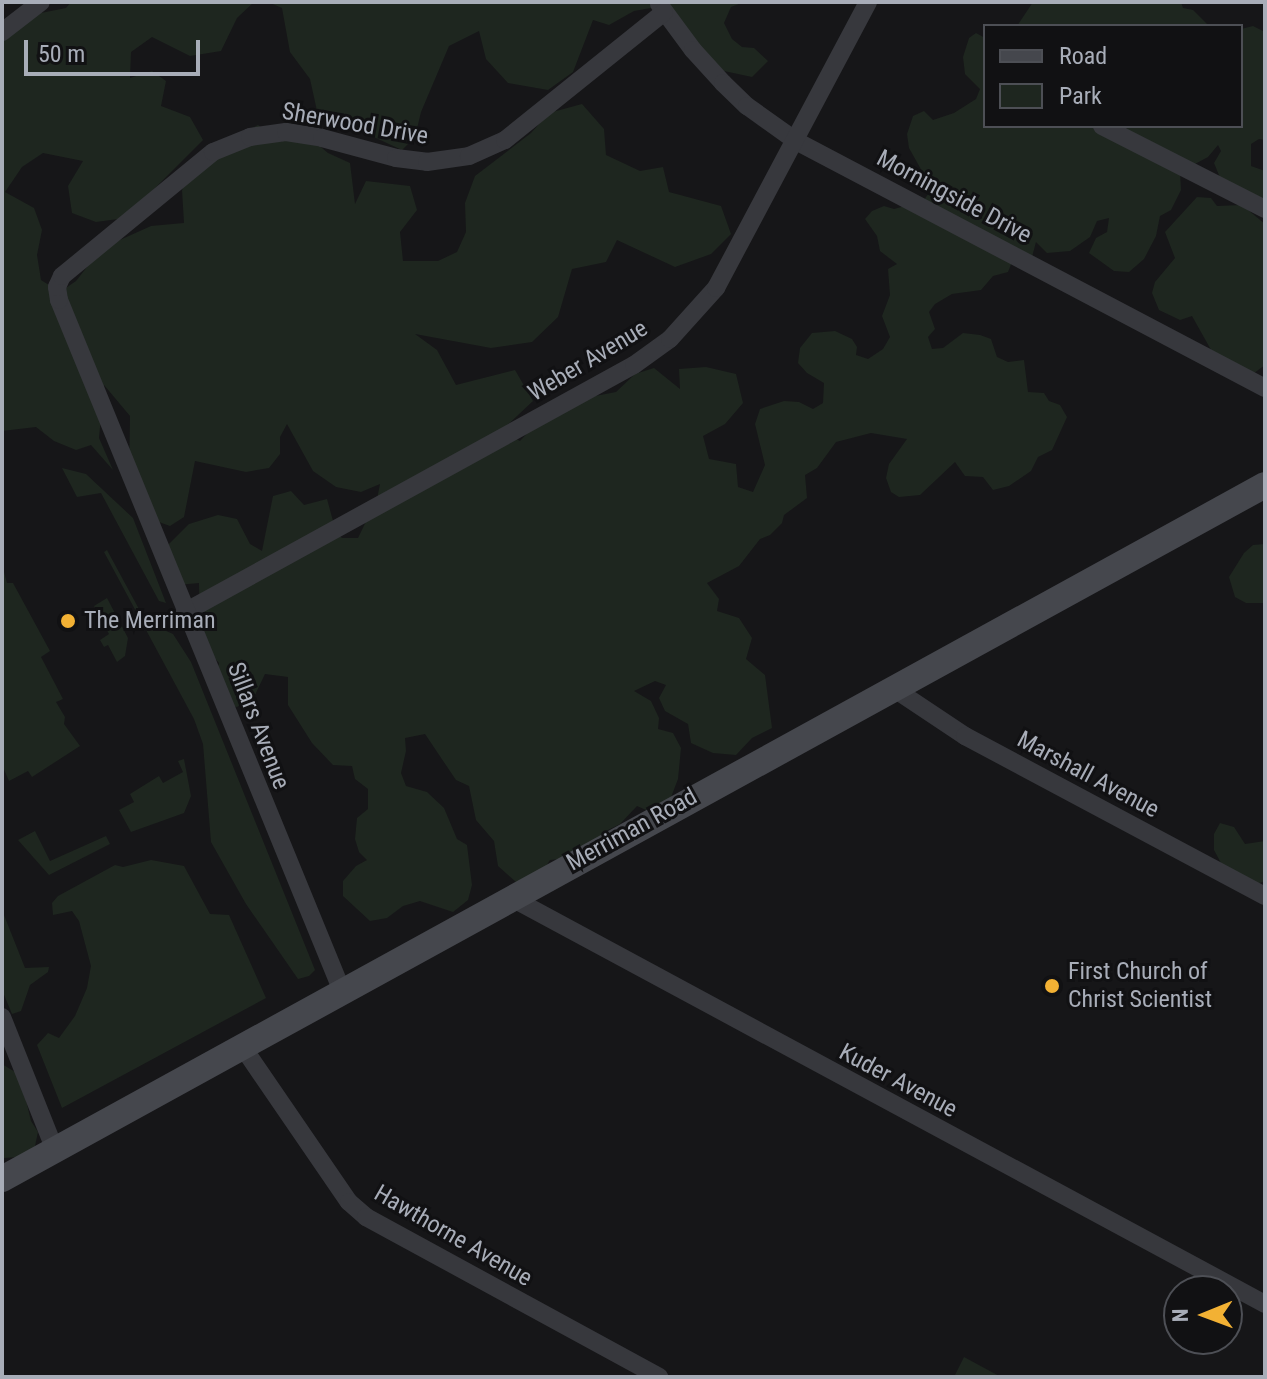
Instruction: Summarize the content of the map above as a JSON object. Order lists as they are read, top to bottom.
{
  "streets": {
    "main road": ["Merriman Road"],
    "street": [
      "Sherwood Drive",
      "Morningside Drive",
      "Weber Avenue",
      "Sillars Avenue",
      "Marshall Avenue",
      "Kuder Avenue",
      "Hawthorne Avenue"
    ]
  },
  "crossings": [
    ["Sherwood Drive", "Morningside Drive"],
    ["Sherwood Drive", "Sillars Avenue"],
    ["Morningside Drive", "Weber Avenue"],
    ["Weber Avenue", "Sillars Avenue"],
    ["Sillars Avenue", "Merriman Road"],
    ["Marshall Avenue", "Merriman Road"],
    ["Merriman Road", "Kuder Avenue"],
    ["Merriman Road", "Hawthorne Avenue"]
  ],
  "places": ["The Merriman", "First Church of Christ Scientist"],
  "legend": ["Road", "Park"],
  "scale_bar": "50 m",
  "north": "left"
}
